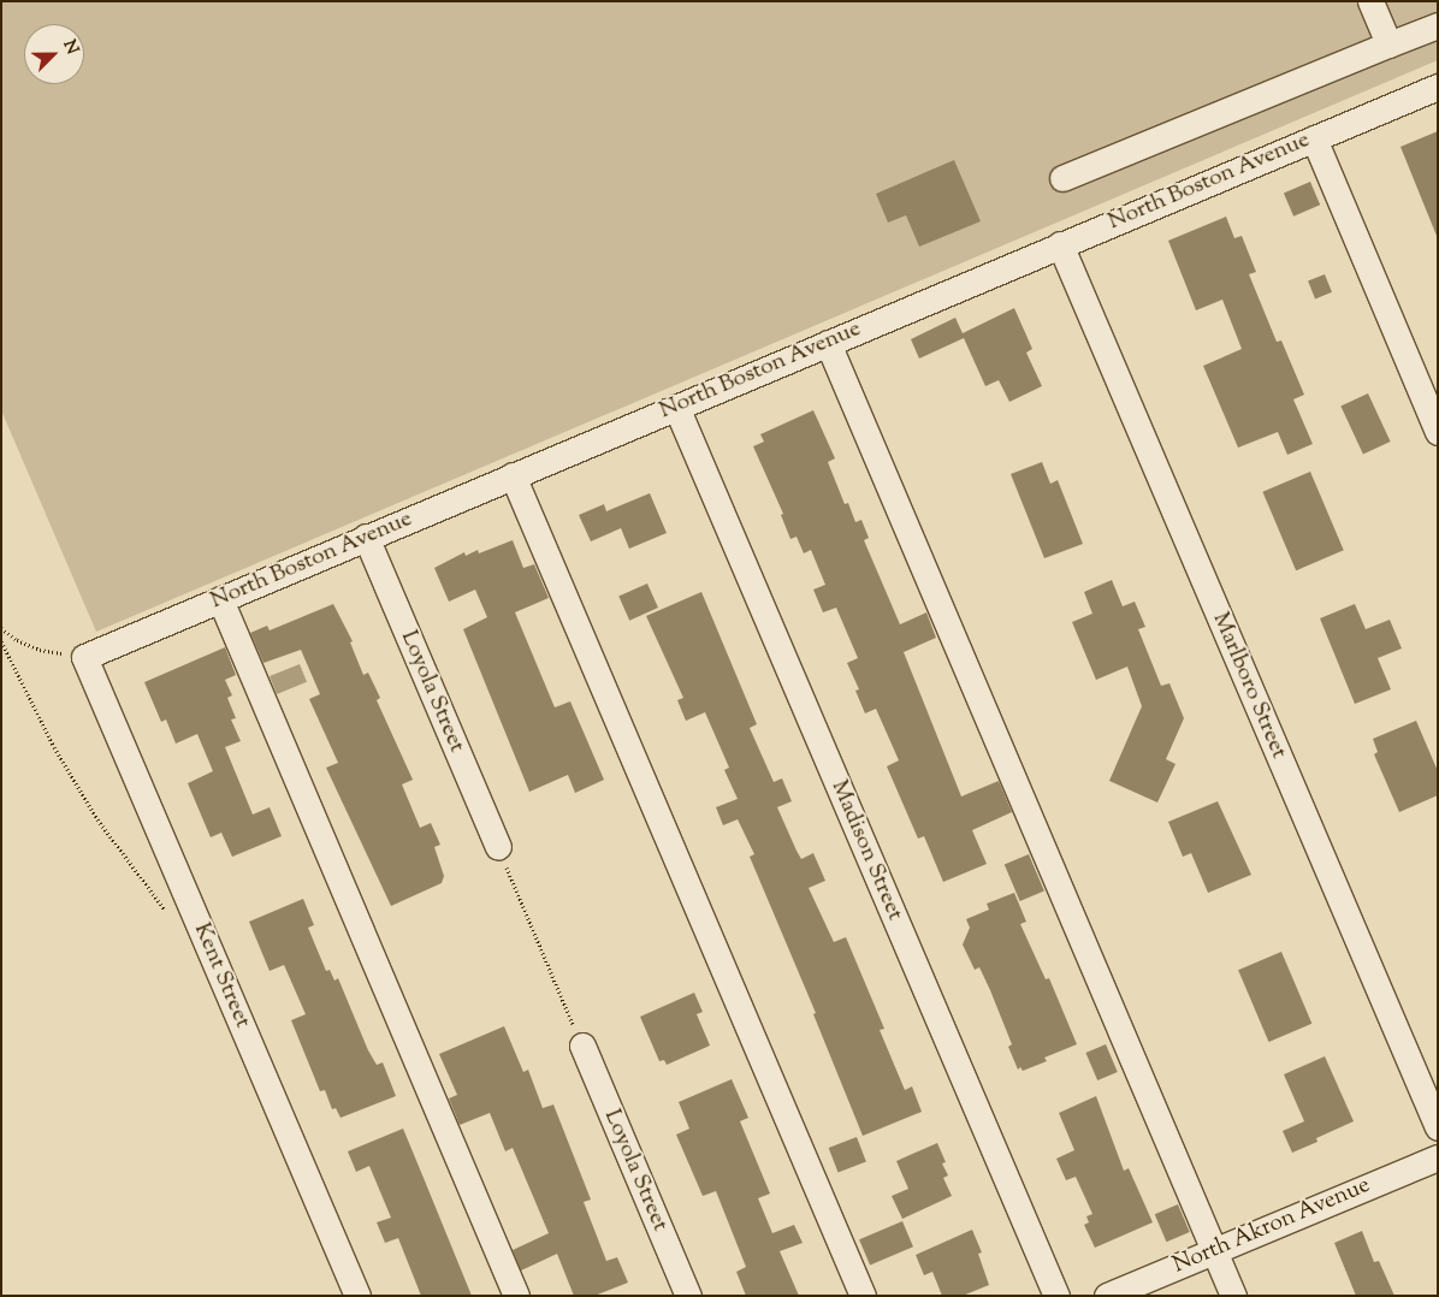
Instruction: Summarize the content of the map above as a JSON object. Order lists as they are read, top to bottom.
{
  "streets": {
    "street": [
      "North Boston Avenue",
      "Marlboro Street",
      "Loyola Street",
      "Madison Street",
      "Kent Street",
      "North Akron Avenue"
    ]
  },
  "crossings": [
    ["North Boston Avenue", "Marlboro Street"],
    ["North Boston Avenue", "Loyola Street"],
    ["North Boston Avenue", "Madison Street"],
    ["North Boston Avenue", "Kent Street"]
  ],
  "north": "top right"
}
